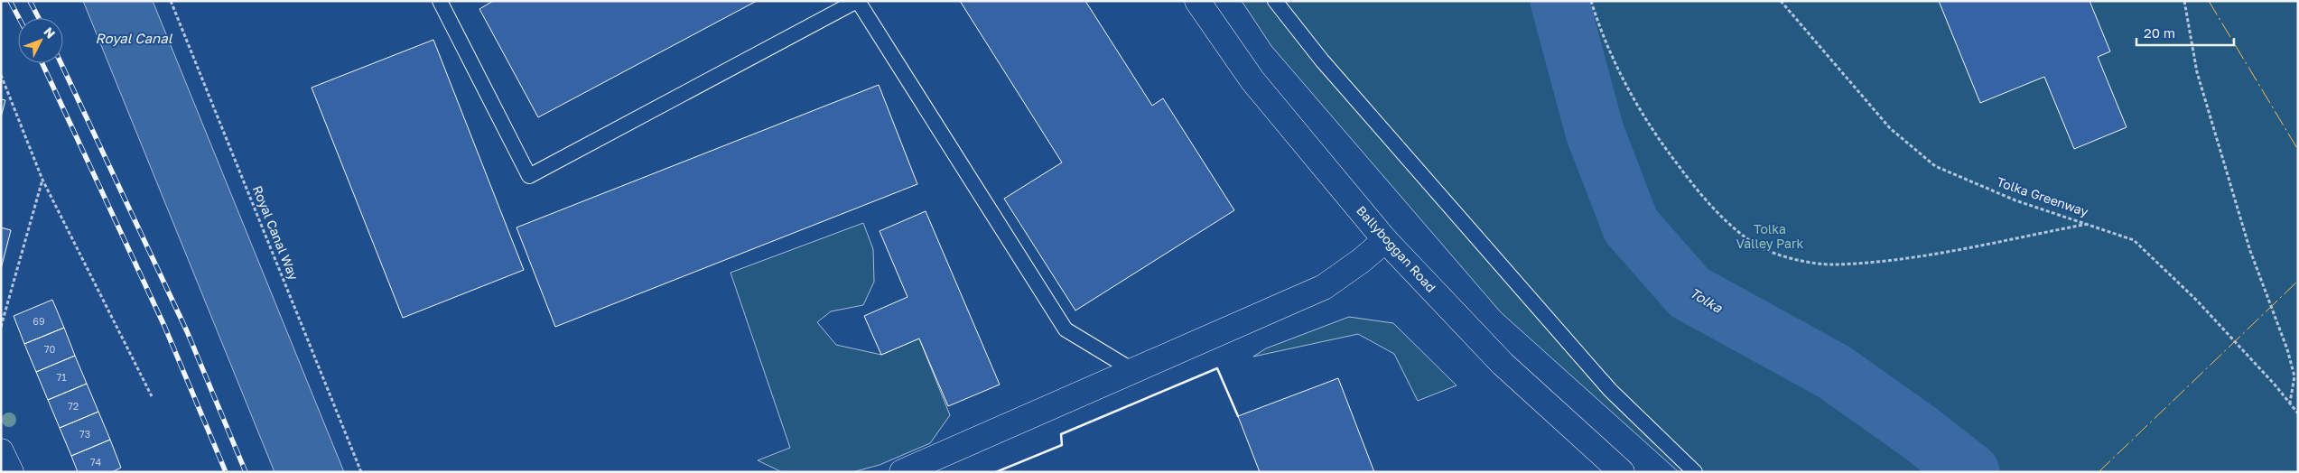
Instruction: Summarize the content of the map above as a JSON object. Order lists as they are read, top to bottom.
{
  "streets": {
    "street": ["Ballyboggan Road"],
    "path": ["Tolka Greenway", "Royal Canal Way"]
  },
  "water": ["Royal Canal", "Tolka"],
  "parks": ["Tolka Valley Park"],
  "house_numbers": [
    "69",
    "70",
    "71",
    "72",
    "73",
    "74"
  ],
  "scale_bar": "20 m",
  "north": "top right"
}
